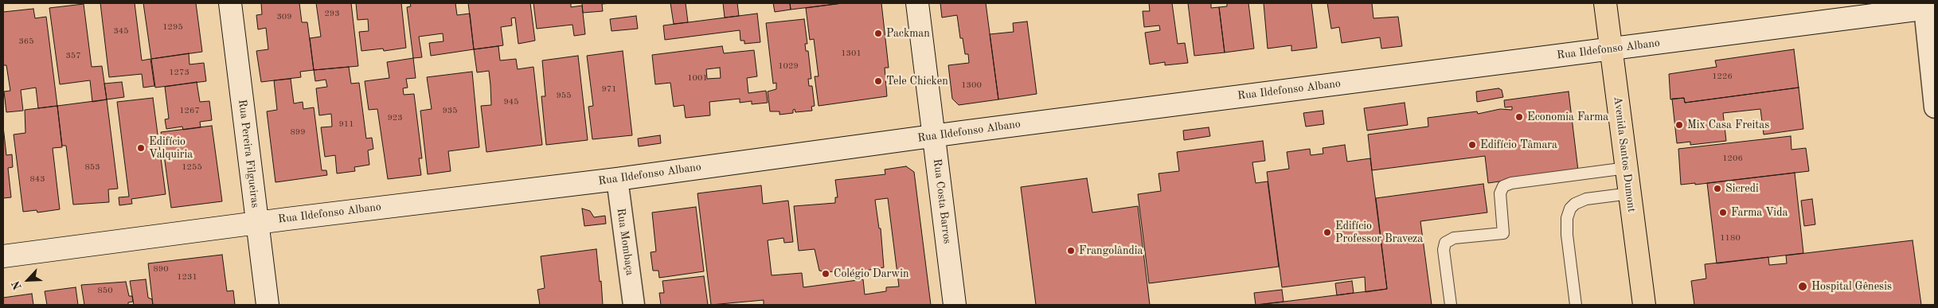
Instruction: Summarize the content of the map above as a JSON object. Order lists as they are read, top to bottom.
{
  "streets": {
    "main road": ["Avenida Santos Dumont"],
    "street": [
      "Rua Ildefonso Albano",
      "Rua Pereira Filgueiras",
      "Rua Costa Barros",
      "Rua Mombaça"
    ]
  },
  "crossings": [
    ["Rua Ildefonso Albano", "Rua Pereira Filgueiras"],
    ["Rua Ildefonso Albano", "Avenida Santos Dumont"],
    ["Rua Ildefonso Albano", "Rua Costa Barros"],
    ["Rua Ildefonso Albano", "Rua Mombaça"]
  ],
  "places": [
    "Packman",
    "Tele Chicken",
    "Economia Farma",
    "Mix Casa Freitas",
    "Edifício Tâmara",
    "Edifício Valquiria",
    "Sicredi",
    "Farma Vida",
    "Edifício Professor Braveza",
    "Frangolândia",
    "Colégio Darwin",
    "Hospital Gênesis"
  ],
  "house_numbers": [
    "293",
    "309",
    "1295",
    "345",
    "365",
    "1301",
    "357",
    "1029",
    "1273",
    "1226",
    "1001",
    "1300",
    "971",
    "955",
    "945",
    "1267",
    "935",
    "923",
    "911",
    "899",
    "1206",
    "853",
    "1255",
    "843",
    "1180",
    "890",
    "1231",
    "850"
  ],
  "north": "bottom left"
}
